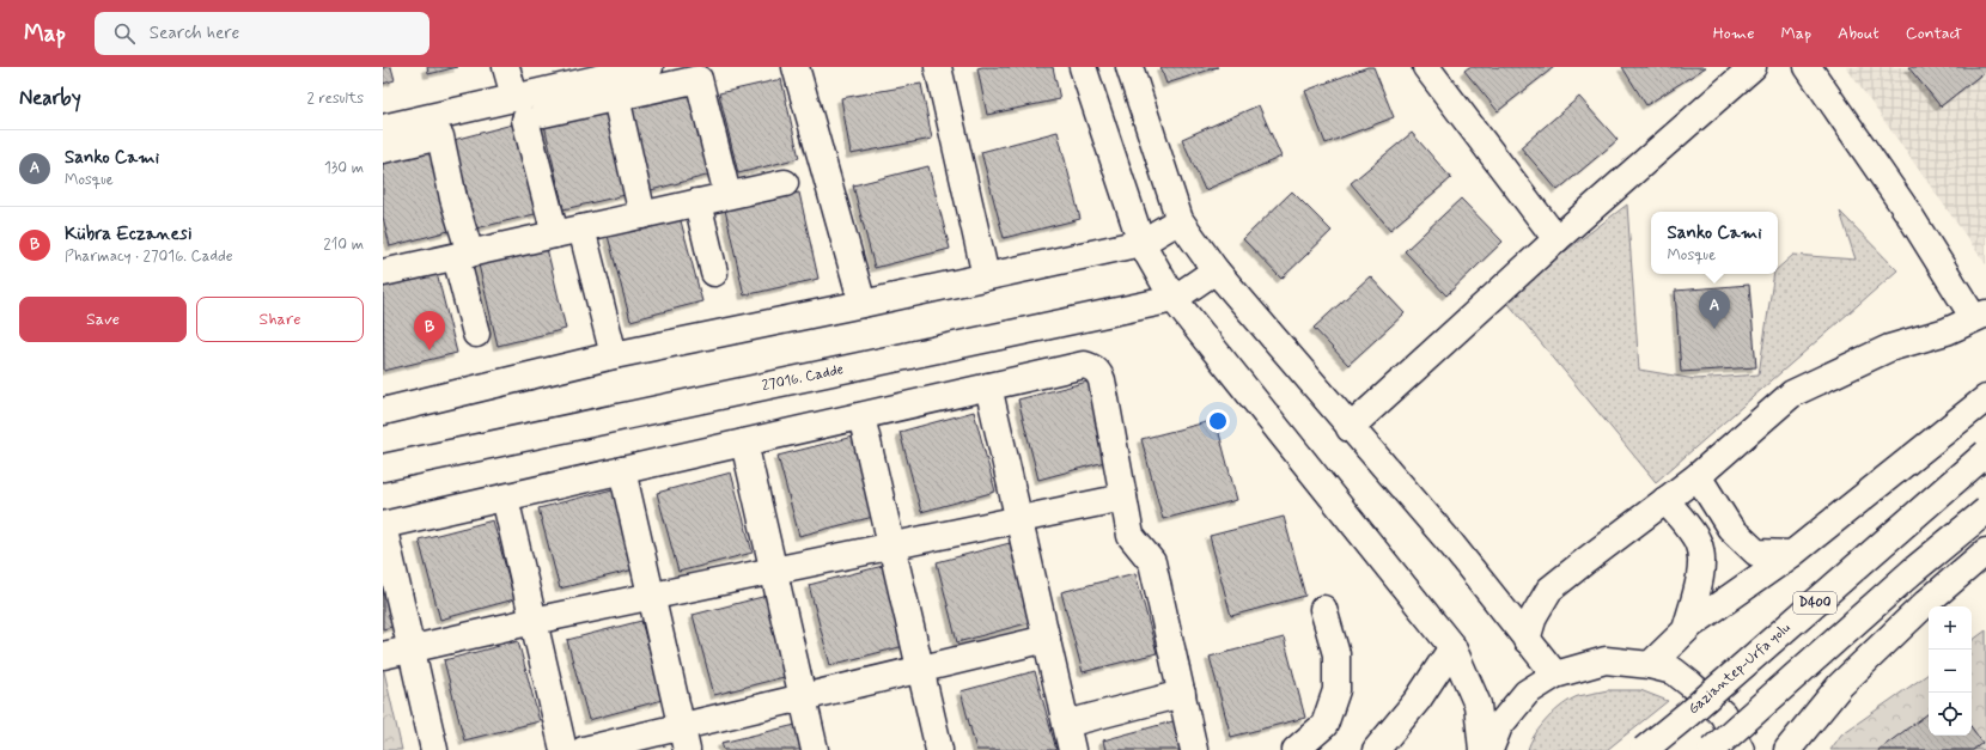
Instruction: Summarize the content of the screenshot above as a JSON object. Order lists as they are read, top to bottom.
{
  "streets": {
    "main road": ["27016. Cadde", "D400", "Gaziantep-Urfa yolu"]
  },
  "page": {
    "header": "Map",
    "search": "Search here",
    "nav": [
      "Home",
      "Map",
      "About",
      "Contact"
    ],
    "heading": ["Nearby", "2 results"],
    "list": [
      {
        "mark": "A",
        "name": "Sanko Cami",
        "note": "Mosque",
        "value": "130 m"
      },
      {
        "mark": "B",
        "name": "Kübra Eczanesi",
        "note": "Pharmacy · 27016. Cadde",
        "value": "210 m"
      }
    ],
    "popup": ["Sanko Cami", "Mosque"],
    "buttons": ["Save", "Share"],
    "pins": ["A", "B"],
    "map_buttons": ["+", "−"]
  }
}
